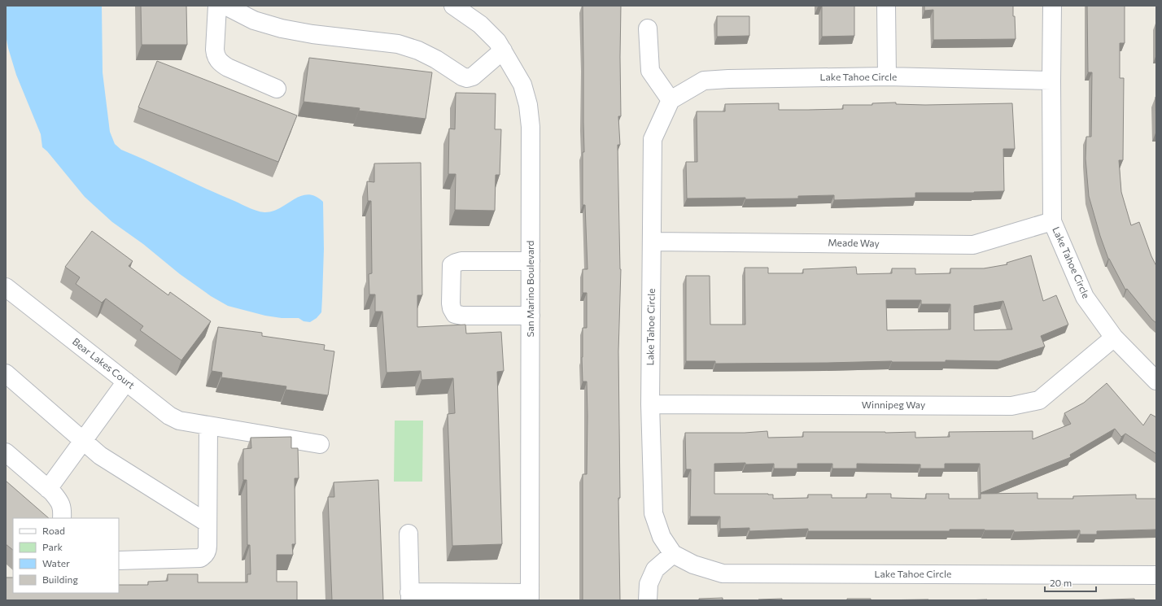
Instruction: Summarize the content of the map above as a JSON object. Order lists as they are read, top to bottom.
{
  "streets": {
    "street": [
      "Lake Tahoe Circle",
      "Meade Way",
      "San Marino Boulevard",
      "Bear Lakes Court",
      "Winnipeg Way"
    ]
  },
  "crossings": [
    ["Lake Tahoe Circle", "Meade Way"],
    ["Lake Tahoe Circle", "Winnipeg Way"]
  ],
  "legend": [
    "Road",
    "Park",
    "Water",
    "Building"
  ],
  "scale_bar": "20 m"
}
